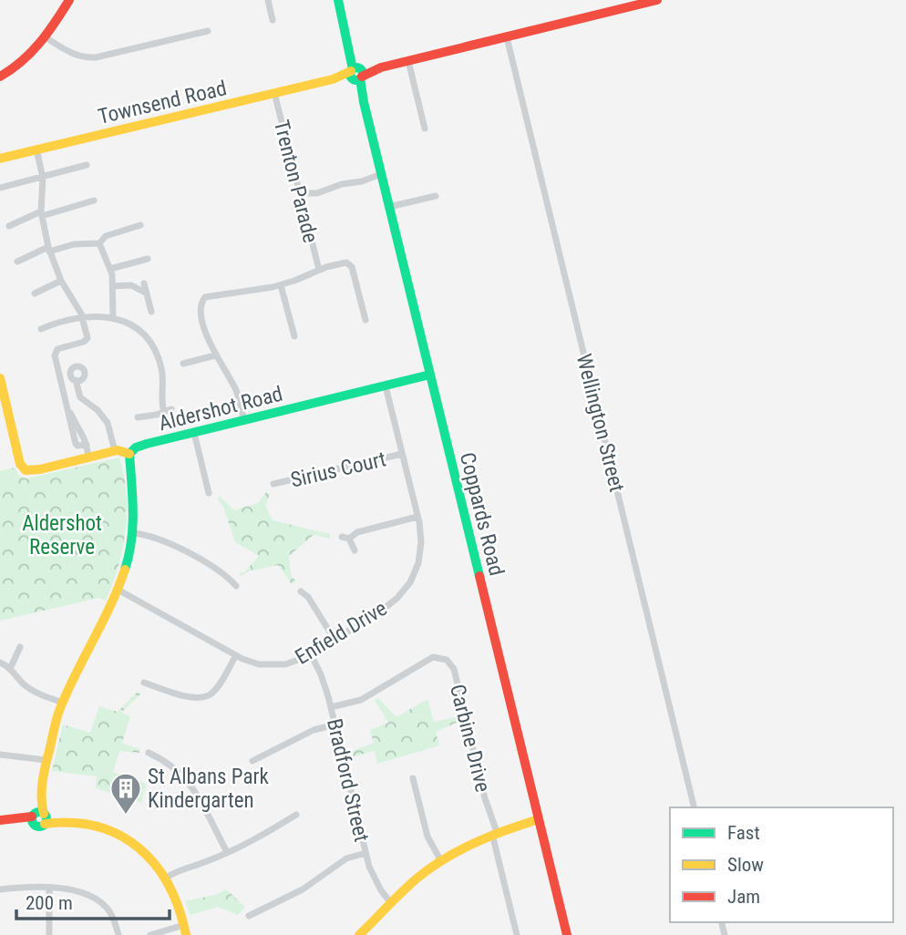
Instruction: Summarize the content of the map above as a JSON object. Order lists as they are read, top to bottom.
{
  "streets": {
    "street": [
      "Townsend Road",
      "Trenton Parade",
      "Aldershot Road",
      "Wellington Street",
      "Sirius Court",
      "Coppards Road",
      "Enfield Drive",
      "Carbine Drive",
      "Bradford Street"
    ]
  },
  "crossings": [
    ["Townsend Road", "Trenton Parade"],
    ["Townsend Road", "Wellington Street"],
    ["Townsend Road", "Coppards Road"],
    ["Aldershot Road", "Coppards Road"],
    ["Aldershot Road", "Enfield Drive"],
    ["Sirius Court", "Enfield Drive"],
    ["Enfield Drive", "Bradford Street"],
    ["Carbine Drive", "Bradford Street"]
  ],
  "parks": ["Aldershot Reserve"],
  "places": {
    "building": ["St Albans Park Kindergarten"]
  },
  "legend": ["Fast", "Slow", "Jam"],
  "scale_bar": "200 m"
}
